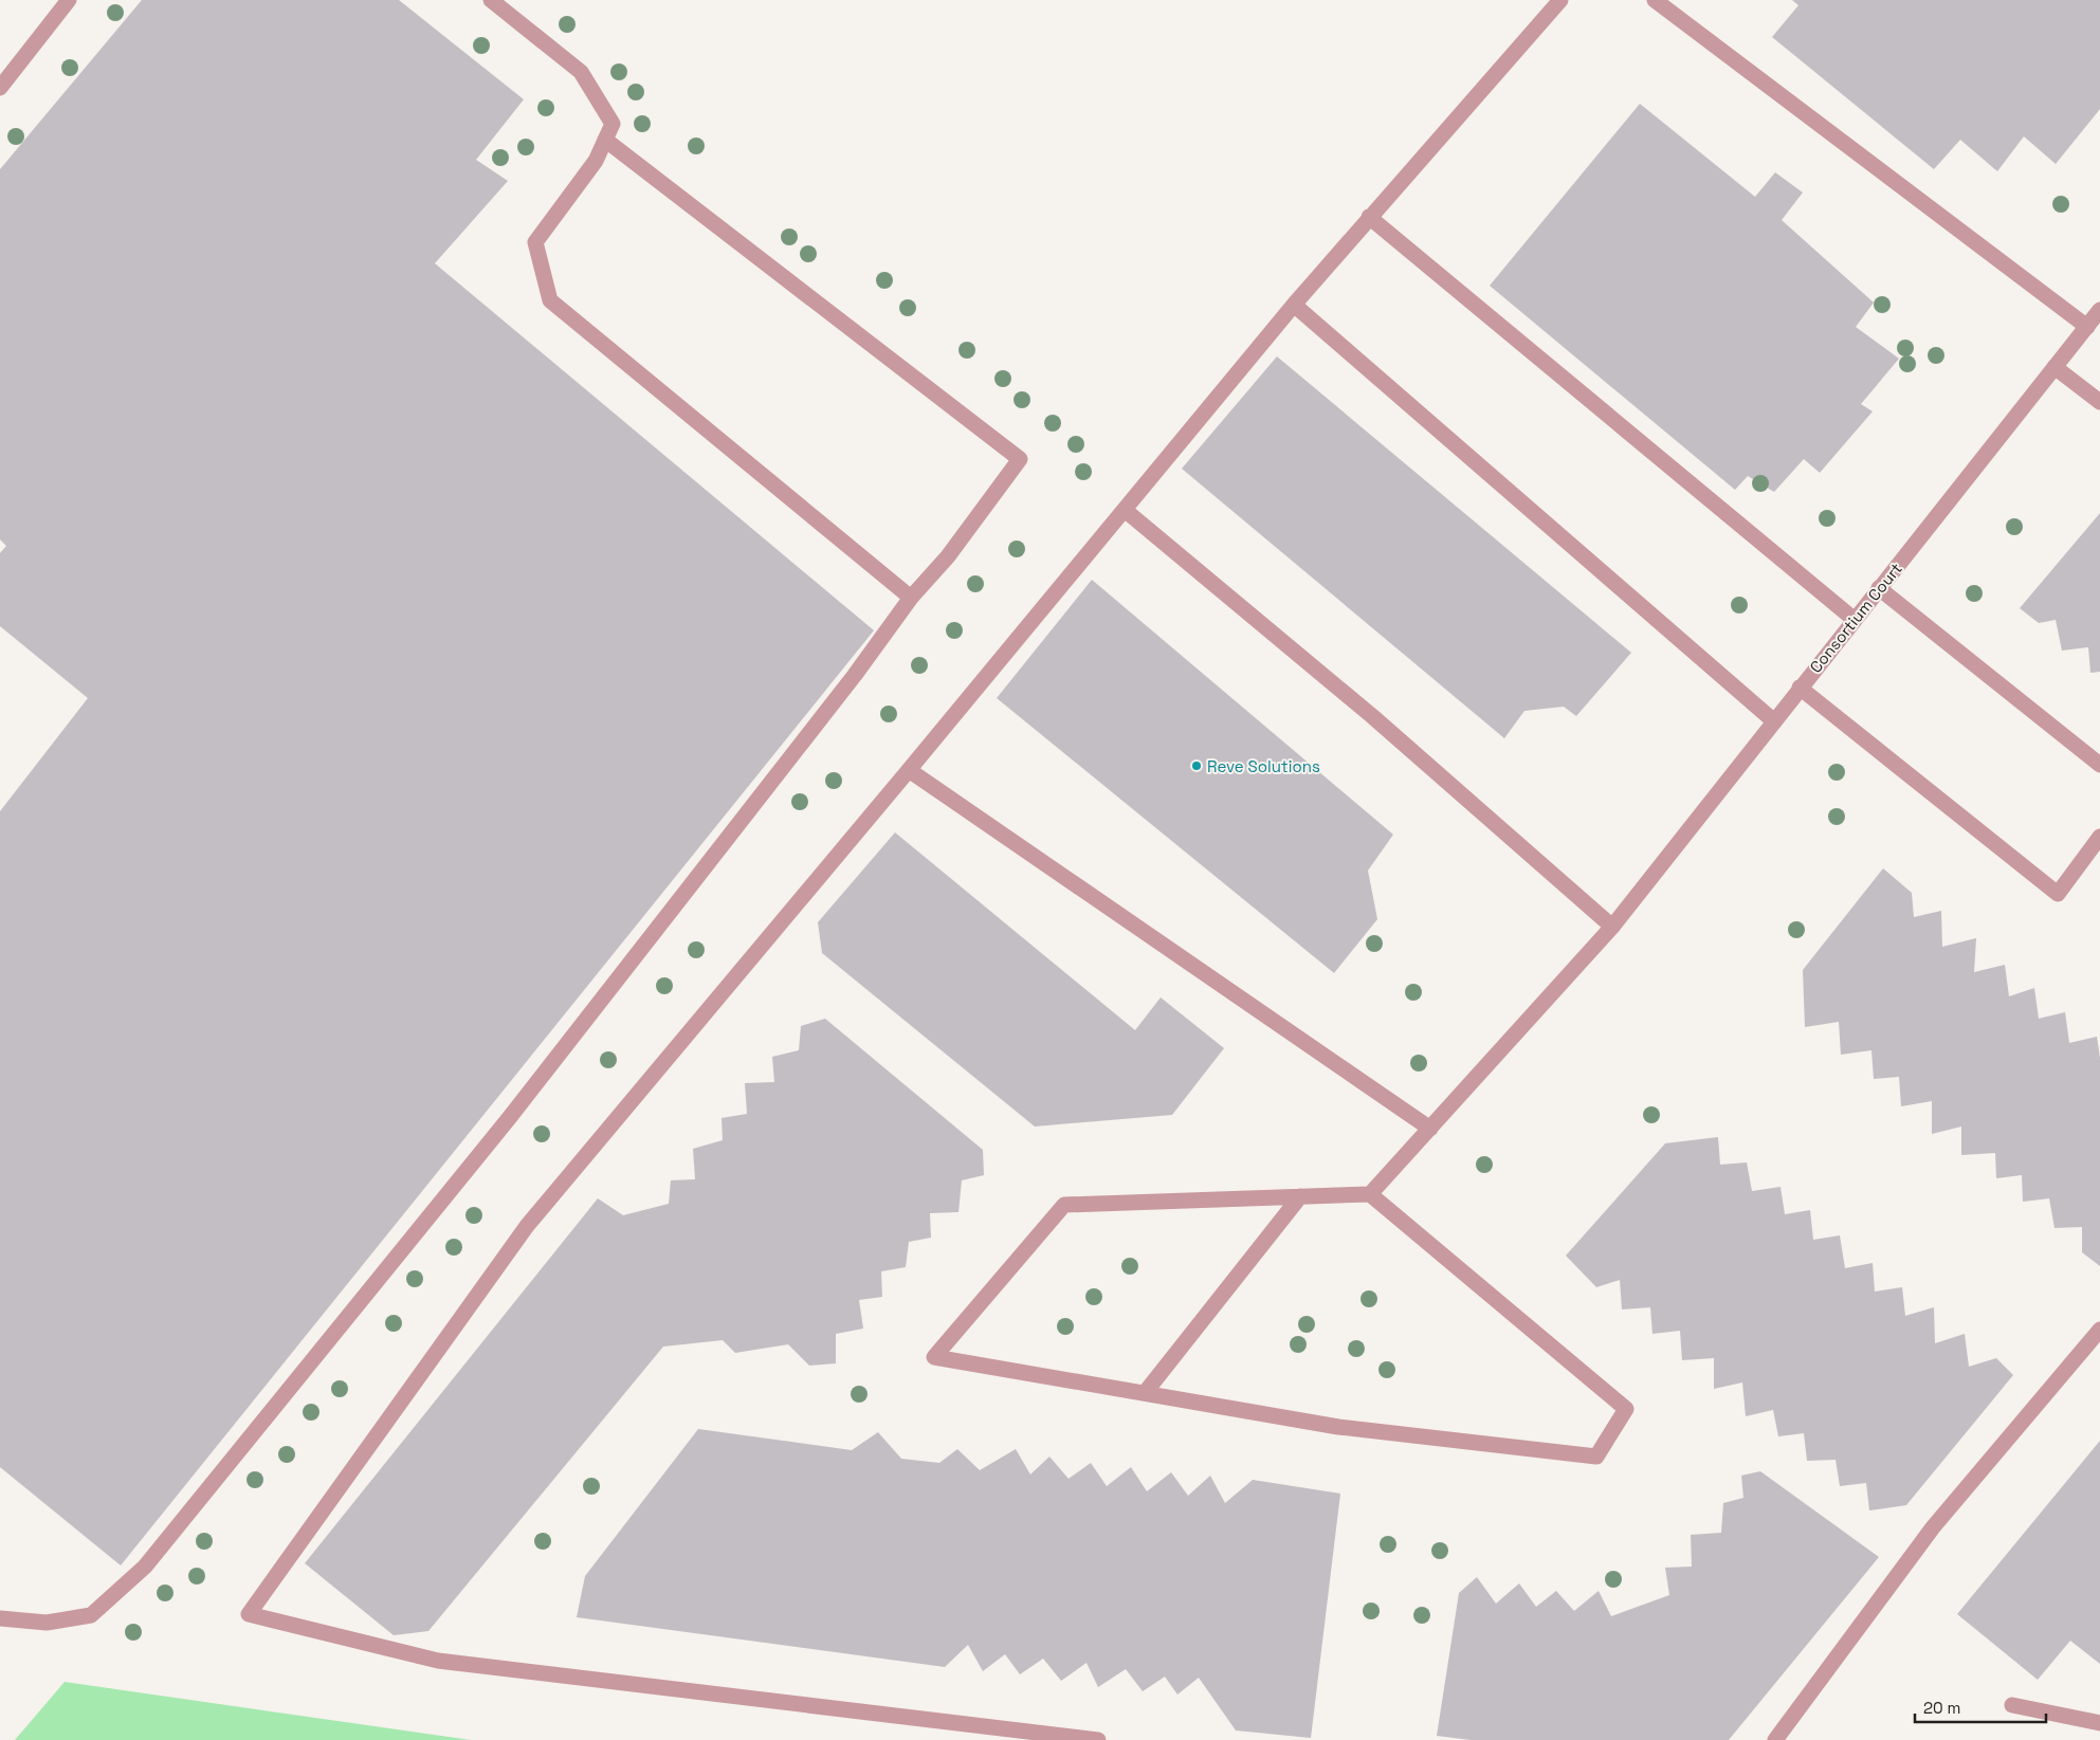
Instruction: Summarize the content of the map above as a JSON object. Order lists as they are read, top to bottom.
{
  "streets": {
    "street": ["Consortium Court"]
  },
  "places": ["Reve Solutions"],
  "scale_bar": "20 m"
}
